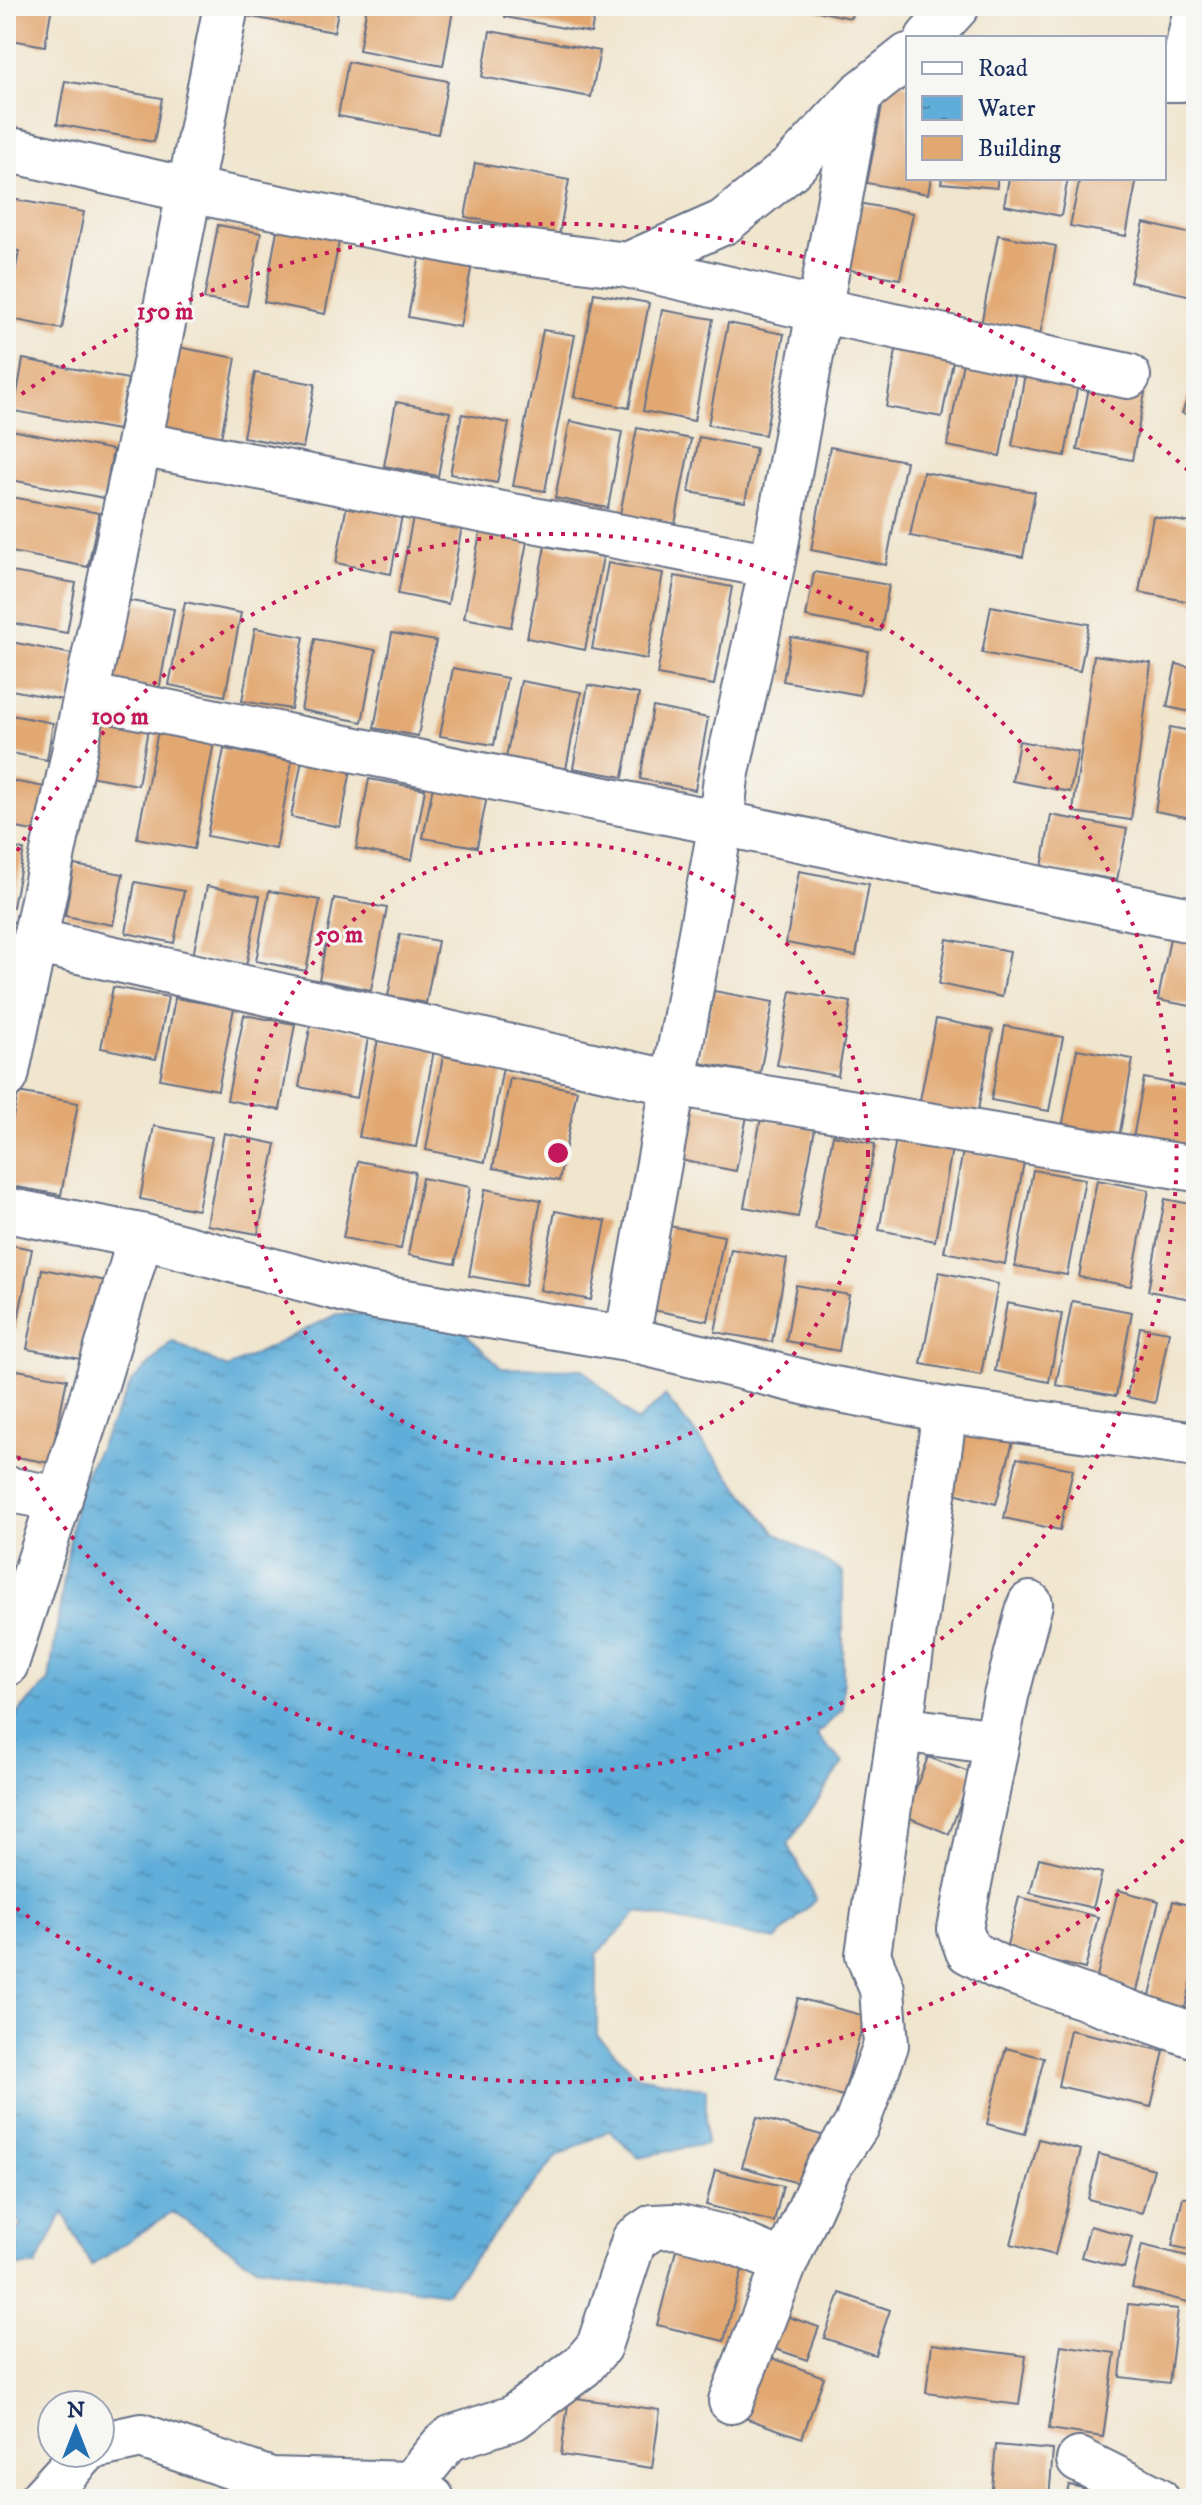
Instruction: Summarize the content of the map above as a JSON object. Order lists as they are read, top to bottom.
{
  "legend": ["Road", "Water", "Building"],
  "north": "top",
  "rings": ["150 m", "100 m", "50 m"]
}
